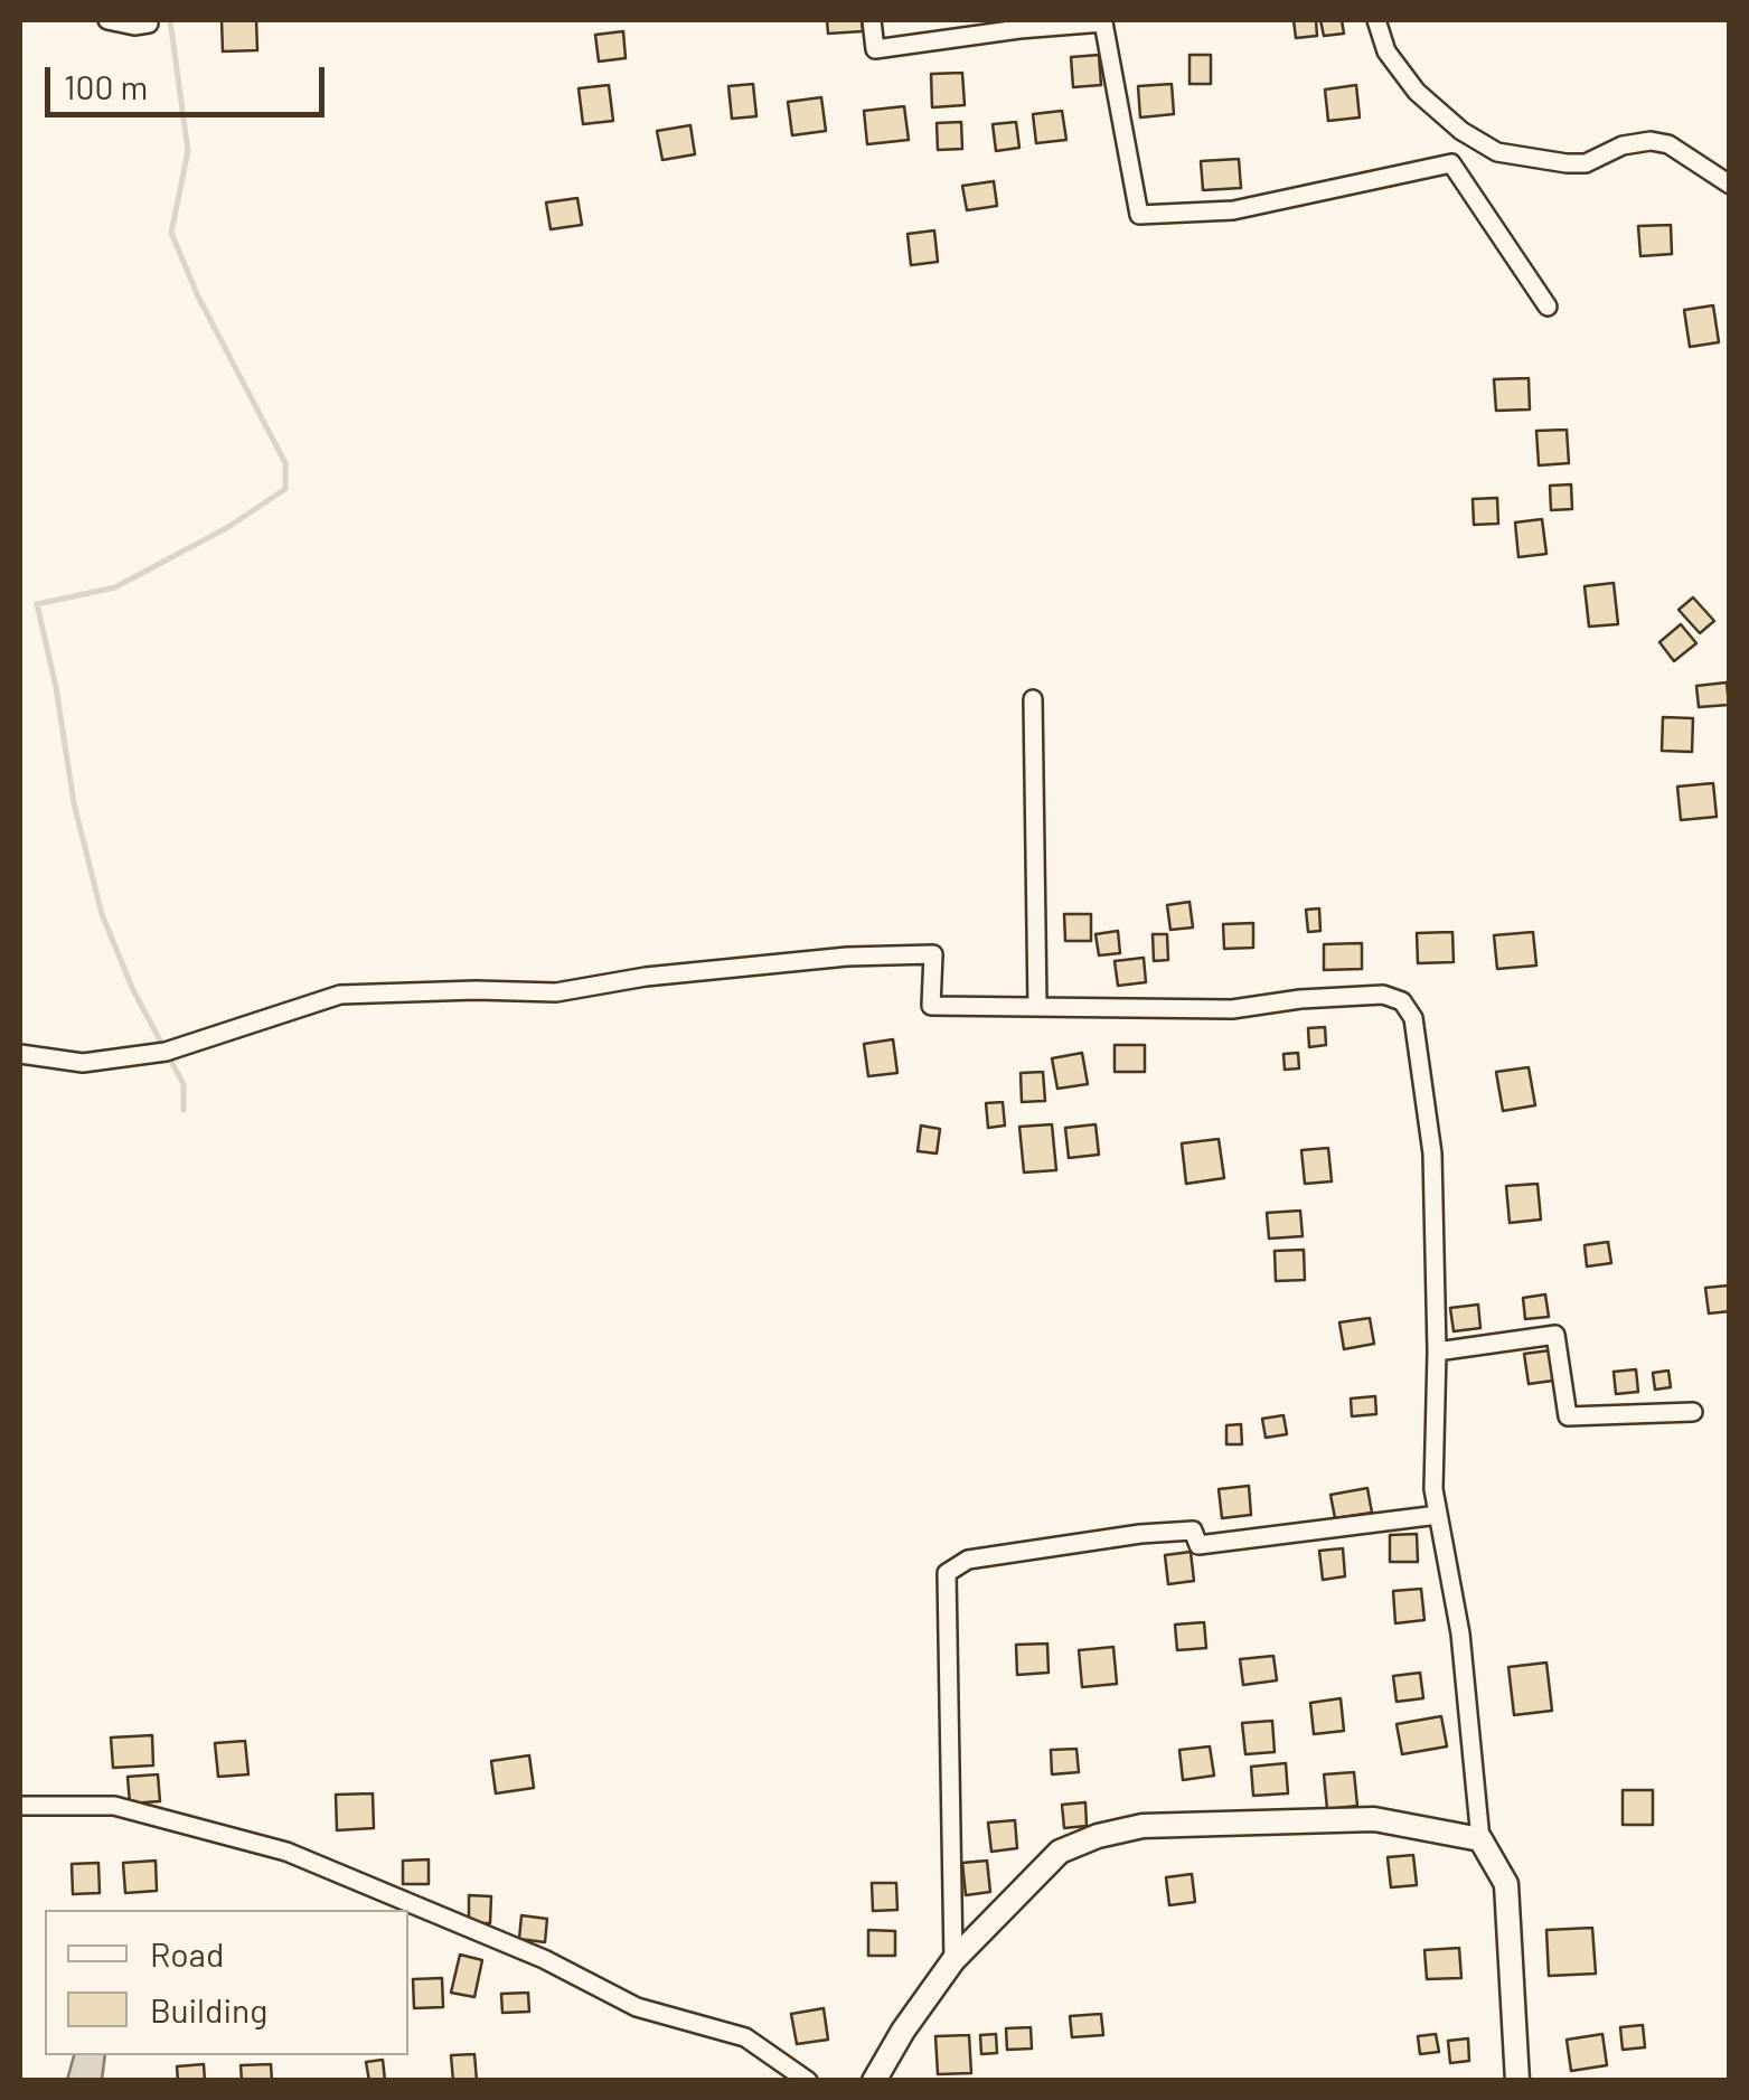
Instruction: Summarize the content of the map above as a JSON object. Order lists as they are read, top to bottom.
{
  "legend": ["Road", "Building"],
  "scale_bar": "100 m"
}
